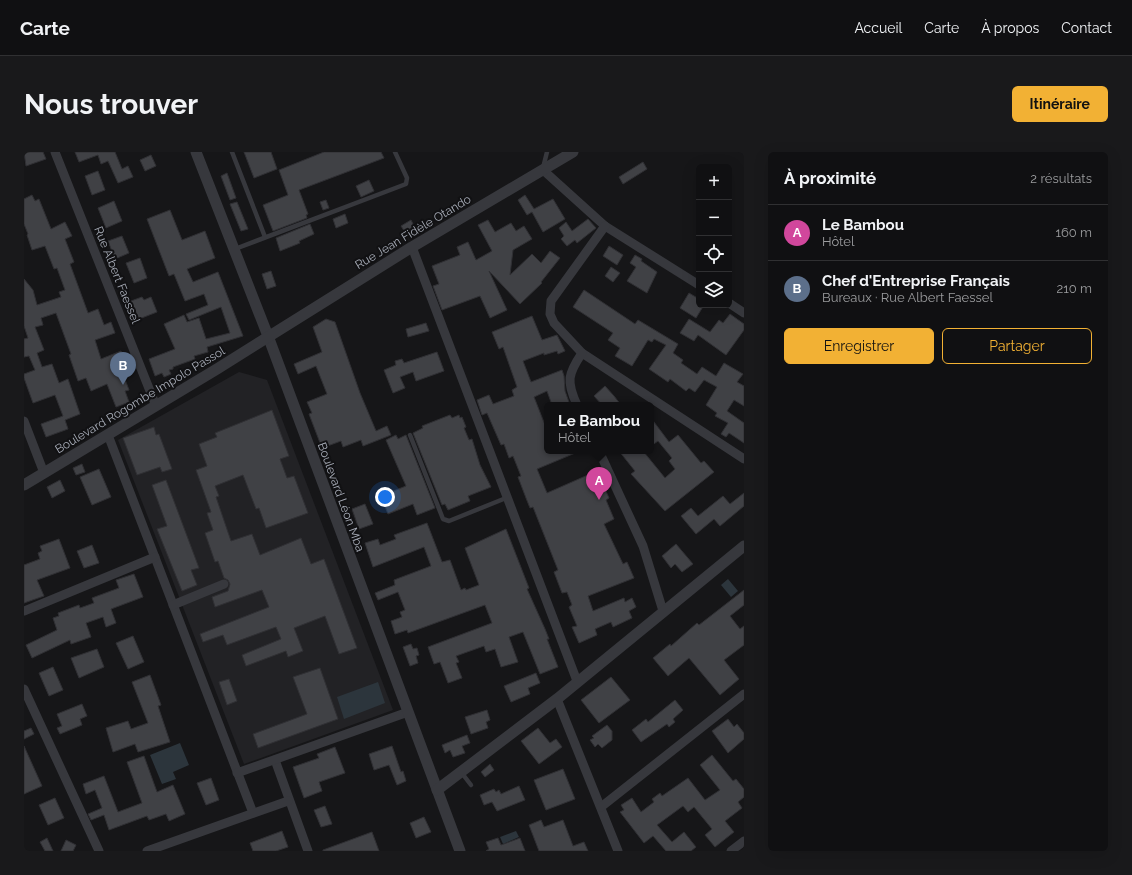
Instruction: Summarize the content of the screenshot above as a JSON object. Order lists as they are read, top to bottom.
{
  "streets": {
    "street": [
      "Rue Jean Fidèle Otando",
      "Rue Albert Faessel",
      "Boulevard Rogombe Impolo Passol",
      "Boulevard Léon Mba"
    ]
  },
  "crossings": [
    ["Rue Jean Fidèle Otando", "Boulevard Rogombe Impolo Passol"],
    ["Rue Jean Fidèle Otando", "Boulevard Léon Mba"],
    ["Rue Albert Faessel", "Boulevard Rogombe Impolo Passol"],
    ["Boulevard Rogombe Impolo Passol", "Boulevard Léon Mba"]
  ],
  "page": {
    "header": "Carte",
    "nav": [
      "Accueil",
      "Carte",
      "À propos",
      "Contact"
    ],
    "buttons": [
      "Itinéraire",
      ["Enregistrer", "Partager"]
    ],
    "title": "Nous trouver",
    "heading": ["À proximité", "2 résultats"],
    "map_buttons": ["+", "−"],
    "list": [
      {
        "mark": "A",
        "name": "Le Bambou",
        "note": "Hôtel",
        "value": "160 m"
      },
      {
        "mark": "B",
        "name": "Chef d'Entreprise Français",
        "note": "Bureaux · Rue Albert Faessel",
        "value": "210 m"
      }
    ],
    "pins": ["B", "A"],
    "popup": ["Le Bambou", "Hôtel"]
  }
}
